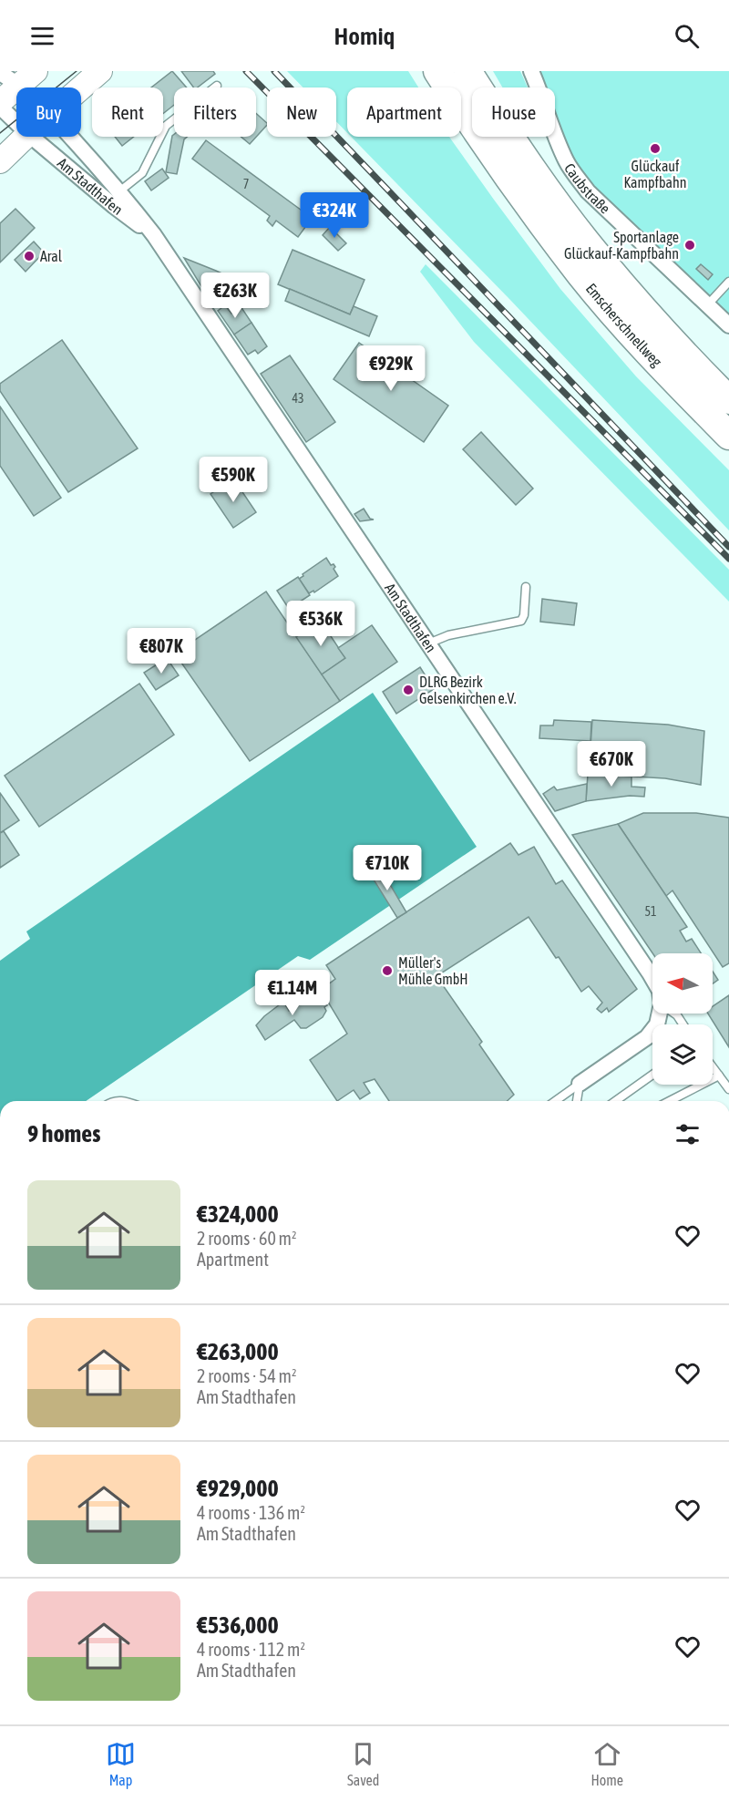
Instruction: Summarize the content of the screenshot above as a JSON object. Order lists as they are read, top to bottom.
{
  "streets": {
    "highway": ["Emscherschnellweg"],
    "street": ["Am Stadthafen", "Caubstraße"]
  },
  "places": [
    "Glückauf Kampfbahn",
    "Sportanlage Glückauf-Kampfbahn",
    "Aral",
    "DLRG Bezirk Gelsenkirchen e.V.",
    "Müller's Mühle GmbH"
  ],
  "house_numbers": ["7", "43", "51"],
  "north": "left",
  "page": {
    "header": "Homiq",
    "chip": [
      "Buy",
      "Rent",
      "Filters",
      "New",
      "Apartment",
      "House"
    ],
    "price": [
      "€324K",
      "€263K",
      "€929K",
      "€590K",
      "€536K",
      "€807K",
      "€670K",
      "€710K",
      "€1.14M"
    ],
    "heading": "9 homes",
    "list": [
      {
        "name": "€324,000",
        "note": "2 rooms · 60 m² · Apartment"
      },
      {
        "name": "€263,000",
        "note": "2 rooms · 54 m² · Am Stadthafen"
      },
      {
        "name": "€929,000",
        "note": "4 rooms · 136 m² · Am Stadthafen"
      },
      {
        "name": "€536,000",
        "note": "4 rooms · 112 m² · Am Stadthafen"
      }
    ],
    "tabs": ["Map", "Saved", "Home"]
  }
}
